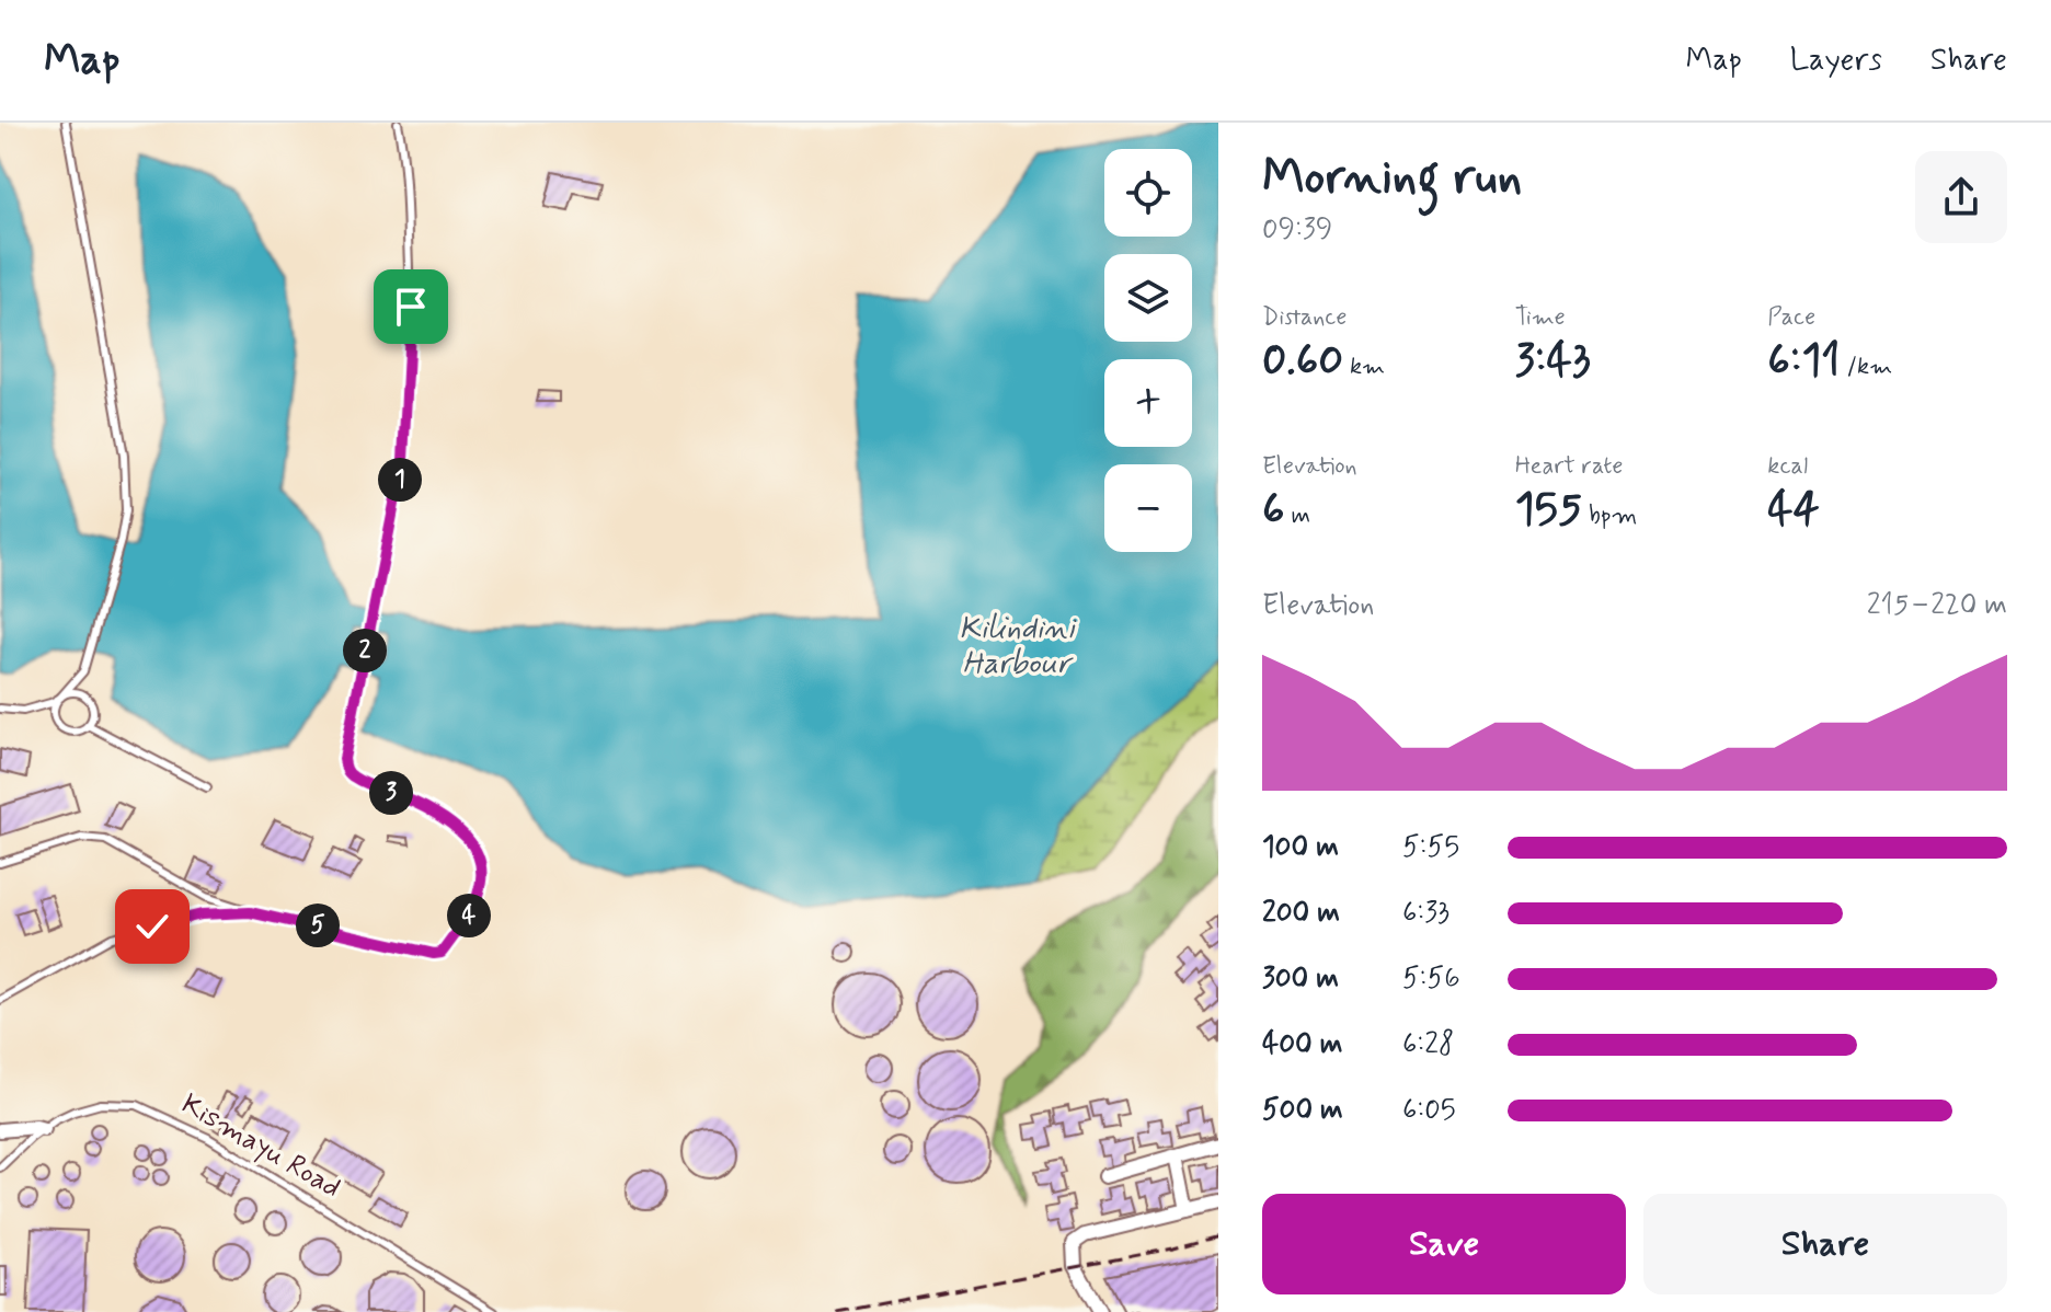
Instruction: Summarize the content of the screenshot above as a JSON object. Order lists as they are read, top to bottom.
{
  "streets": {
    "lane": ["Kismayu Road"]
  },
  "water": ["Kilindini Harbour"],
  "page": {
    "header": "Map",
    "nav": ["Map", "Layers", "Share"],
    "heading": ["Morning run", "09:39"],
    "map_buttons": ["+", "−"],
    "stats": [
      ["Distance", "0.60 km"],
      ["Time", "3:43"],
      ["Pace", "6:11 /km"],
      ["Elevation", "6 m"],
      ["Heart rate", "155 bpm"],
      ["kcal", "44"]
    ],
    "pins": [
      "1",
      "2",
      "3",
      "4",
      "5"
    ],
    "chart": ["Elevation", "215–220 m"],
    "list": [
      {
        "name": "100 m",
        "note": "5:55"
      },
      {
        "name": "200 m",
        "note": "6:33"
      },
      {
        "name": "300 m",
        "note": "5:56"
      },
      {
        "name": "400 m",
        "note": "6:28"
      },
      {
        "name": "500 m",
        "note": "6:05"
      }
    ],
    "buttons": ["Save", "Share"]
  }
}
